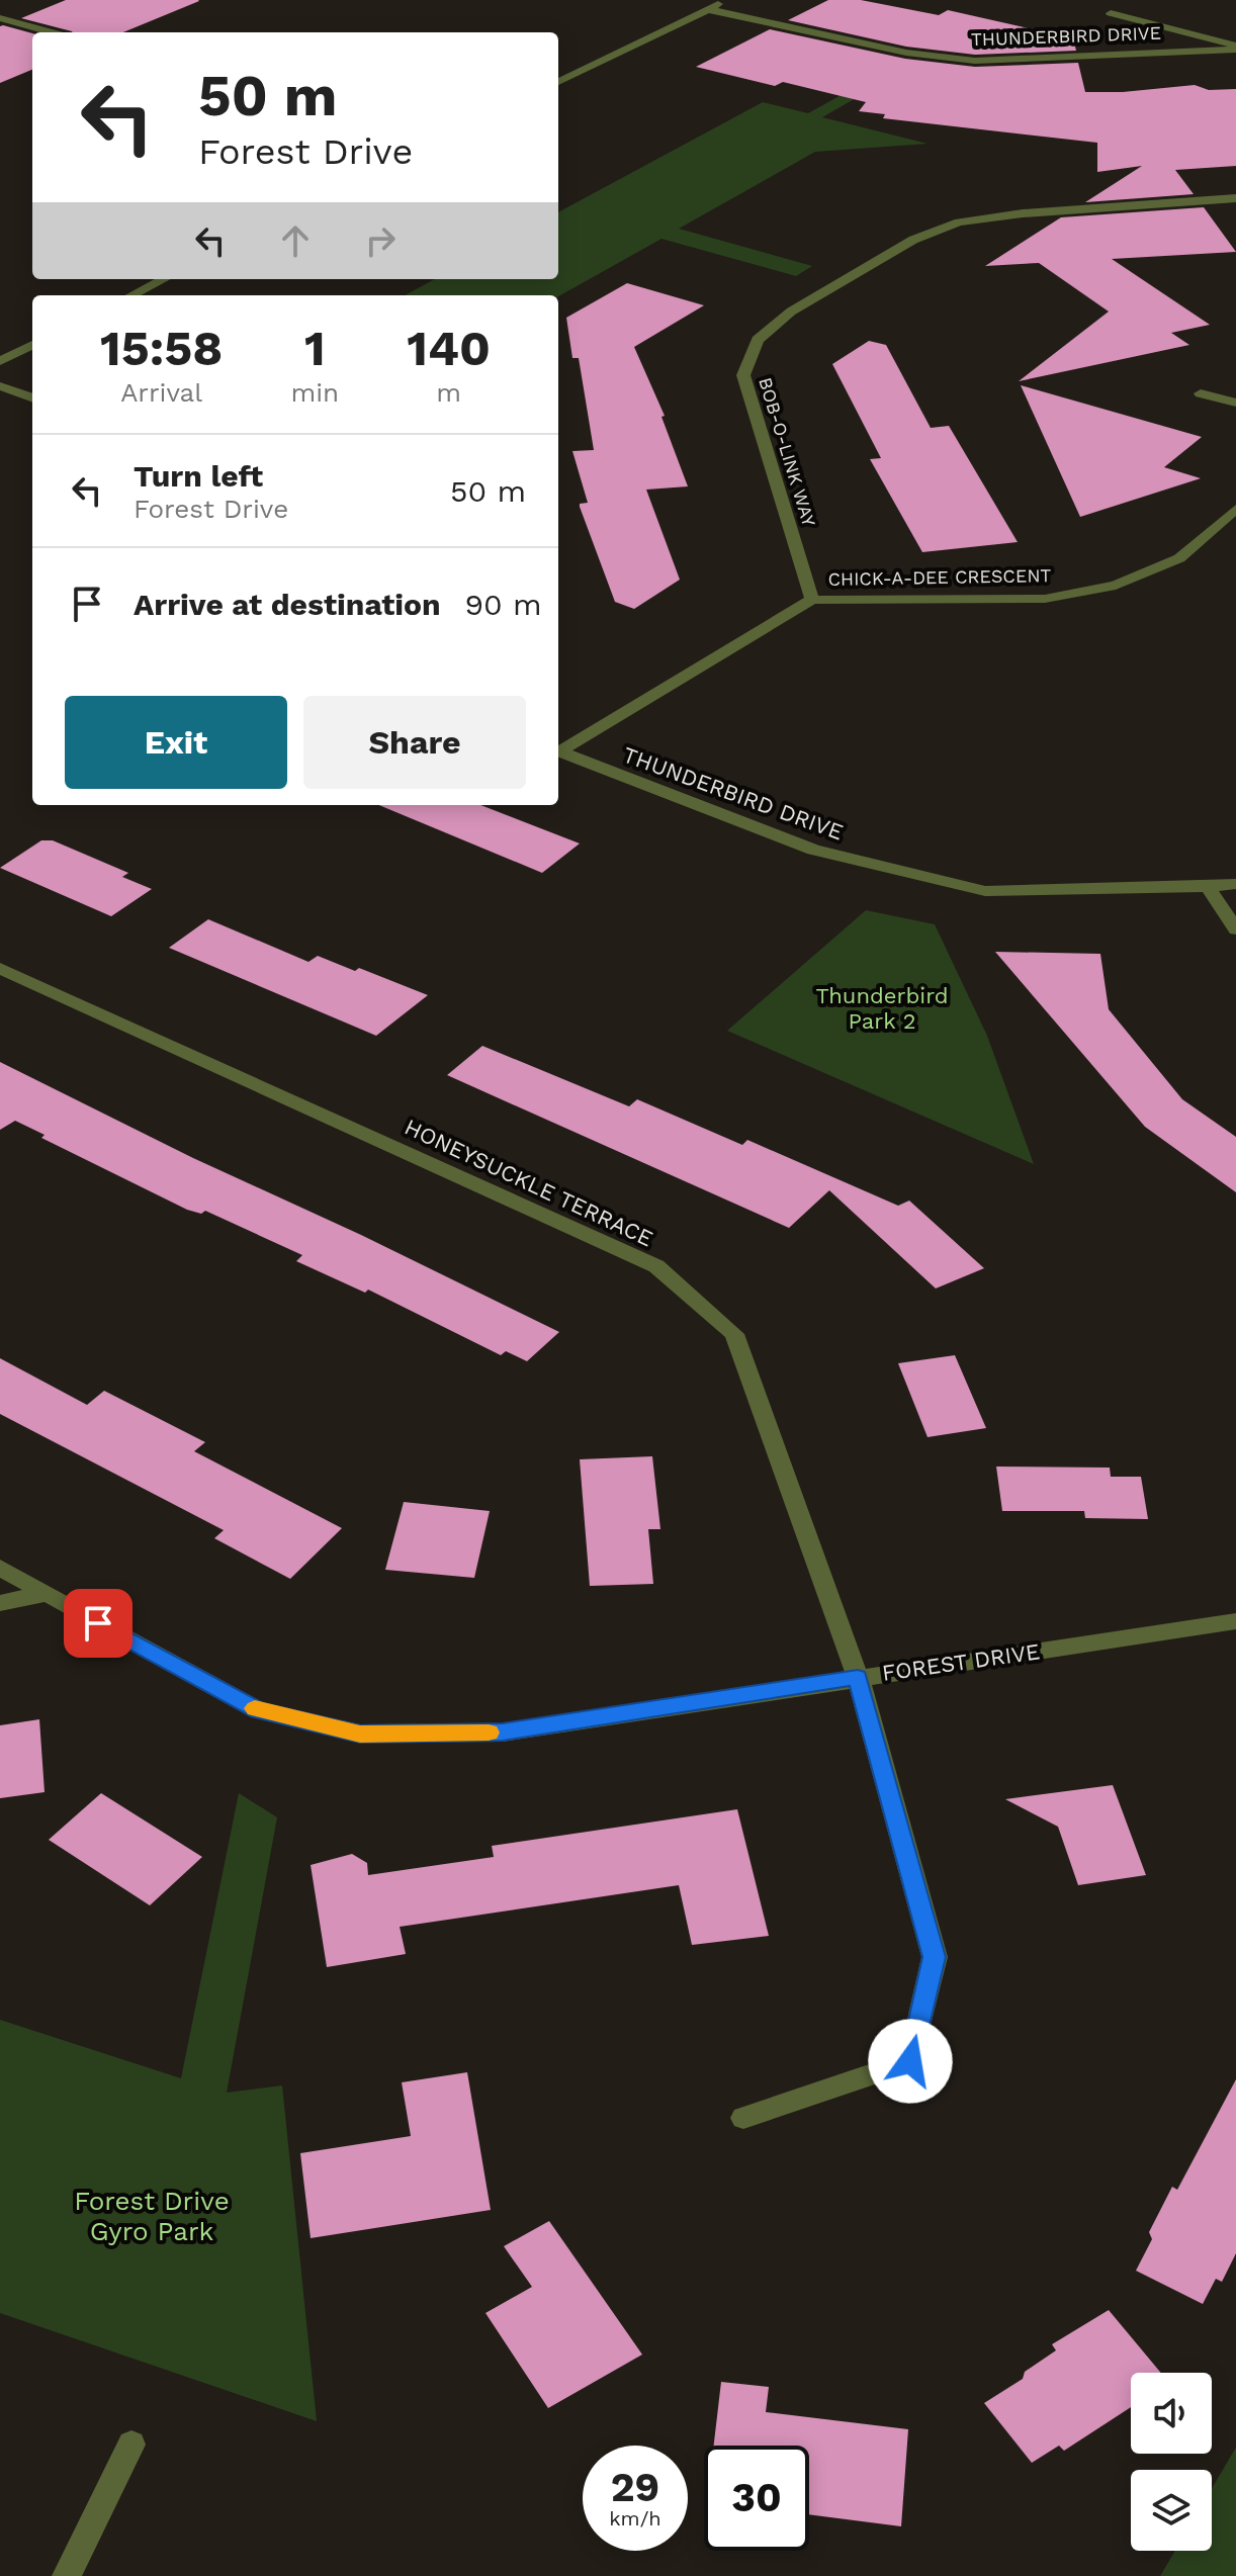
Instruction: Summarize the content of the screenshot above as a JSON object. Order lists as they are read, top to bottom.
{
  "streets": {
    "street": [
      "THUNDERBIRD DRIVE",
      "BOB-O-LINK WAY",
      "CHICK-A-DEE CRESCENT",
      "HONEYSUCKLE TERRACE",
      "FOREST DRIVE"
    ]
  },
  "crossings": [
    ["BOB-O-LINK WAY", "CHICK-A-DEE CRESCENT"],
    ["HONEYSUCKLE TERRACE", "FOREST DRIVE"]
  ],
  "parks": ["Thunderbird Park 2", "Forest Drive Gyro Park"],
  "page": {
    "turn": ["50 m", "Forest Drive"],
    "eta": [
      "15:58",
      "Arrival",
      "1",
      "min",
      "140",
      "m"
    ],
    "list": [
      {
        "name": "Turn left",
        "note": "Forest Drive",
        "value": "50 m"
      },
      {
        "name": "Arrive at destination",
        "value": "90 m"
      }
    ],
    "buttons": ["Exit", "Share"],
    "speed": "29 km/h",
    "limit": "30"
  }
}
